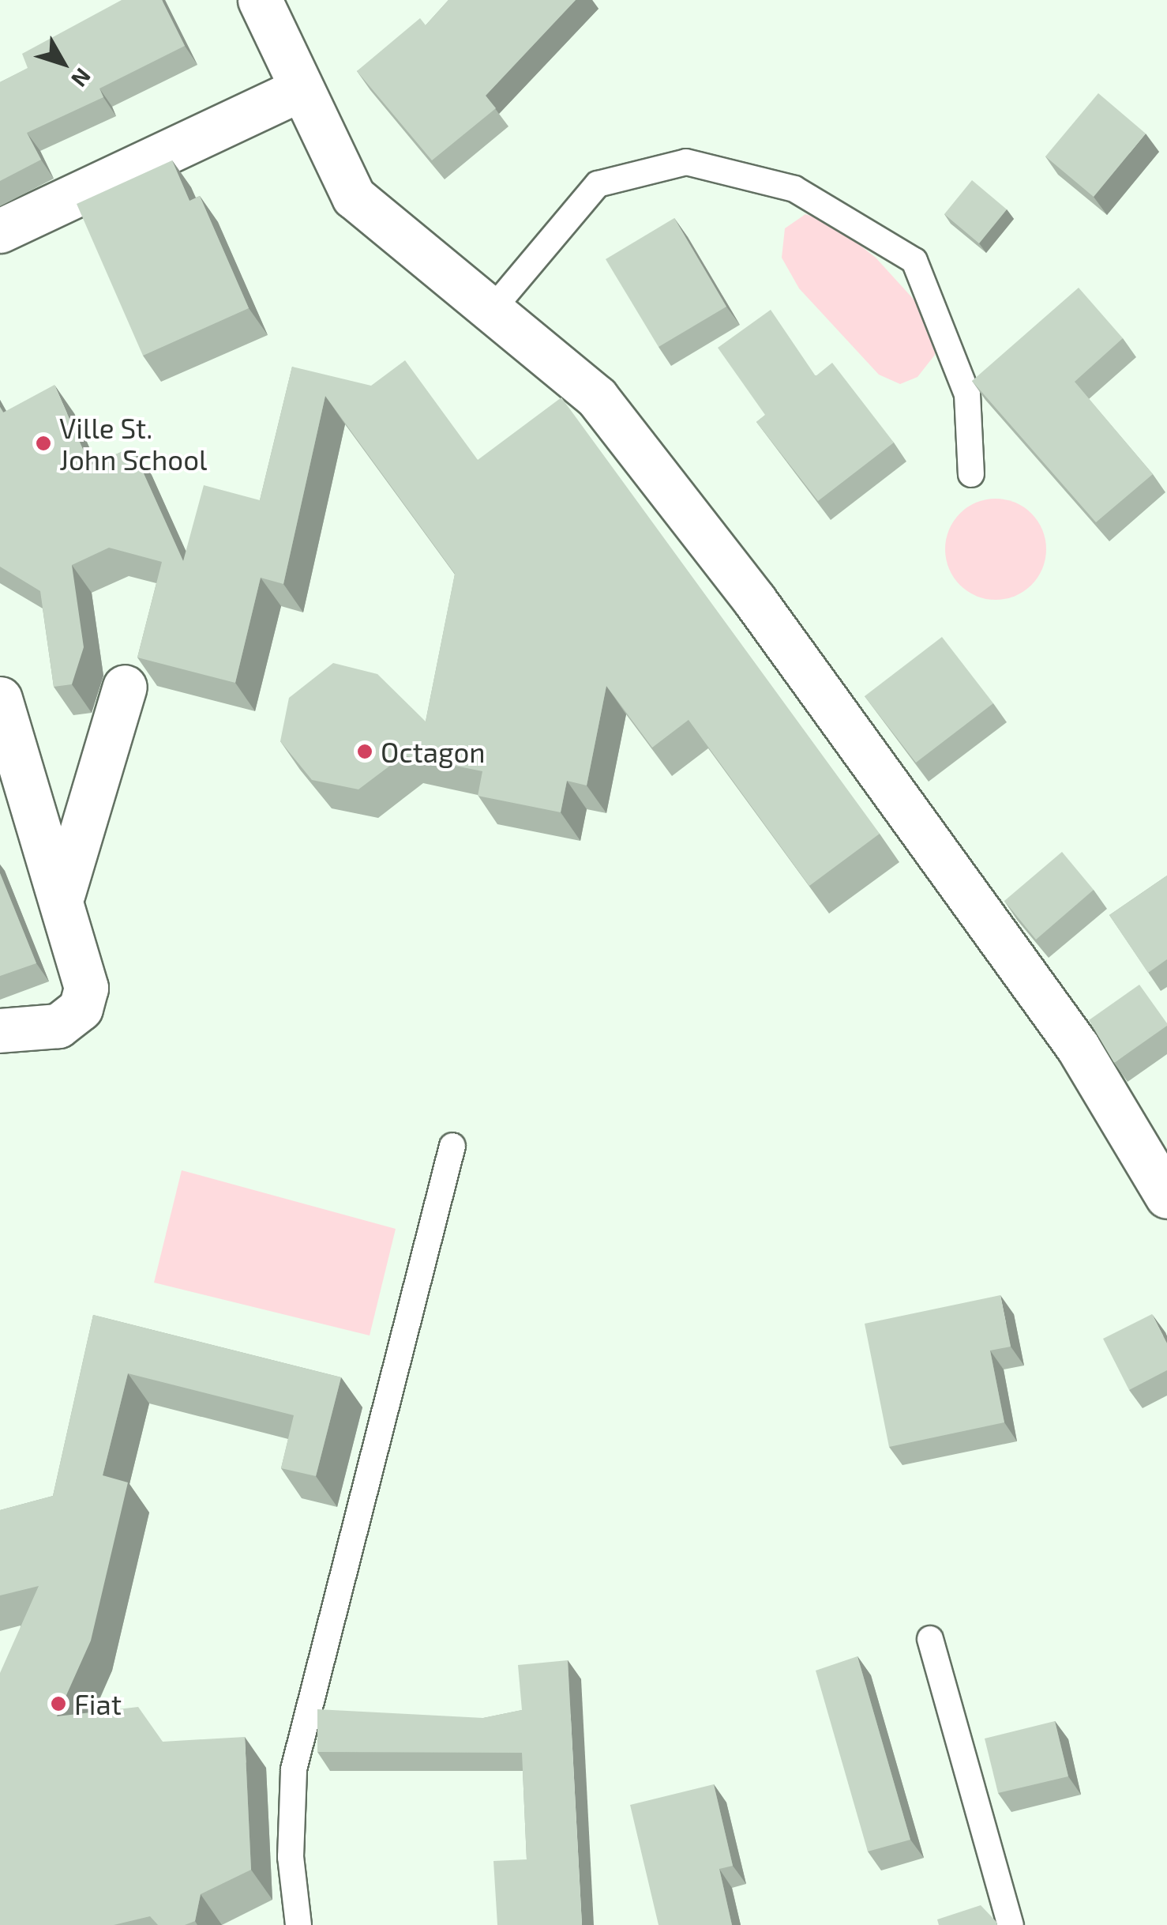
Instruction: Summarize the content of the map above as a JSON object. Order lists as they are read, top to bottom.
{
  "places": ["Ville St. John School", "Octagon", "Fiat"],
  "north": "bottom right"
}
